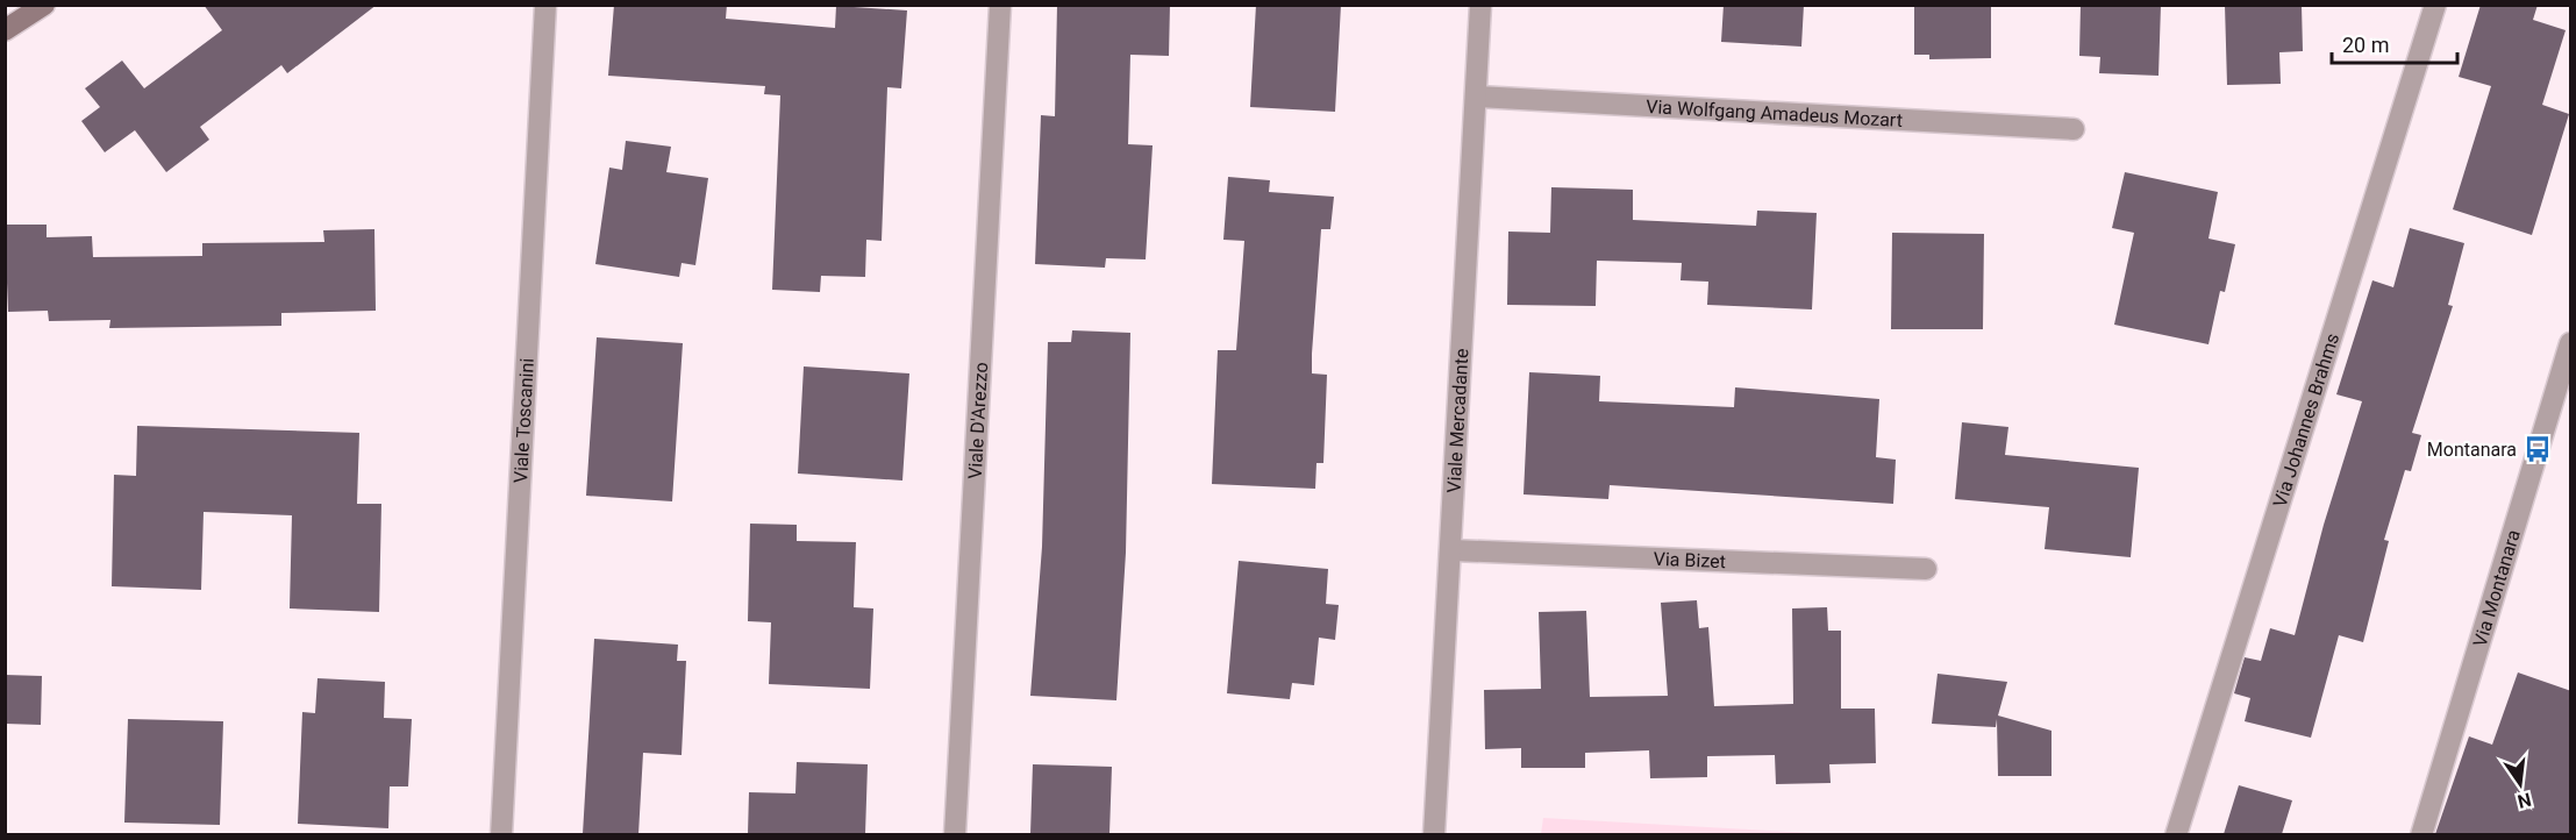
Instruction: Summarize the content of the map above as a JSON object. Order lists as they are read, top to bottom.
{
  "streets": {
    "street": [
      "Via Wolfgang Amadeus Mozart",
      "Viale Toscanini",
      "Viale D'Arezzo",
      "Viale Mercadante",
      "Via Johannes Brahms",
      "Via Bizet",
      "Via Montanara"
    ]
  },
  "crossings": [
    ["Via Wolfgang Amadeus Mozart", "Viale Mercadante"],
    ["Viale Mercadante", "Via Bizet"]
  ],
  "places": {
    "bus stop": ["Montanara"]
  },
  "scale_bar": "20 m",
  "north": "bottom"
}
